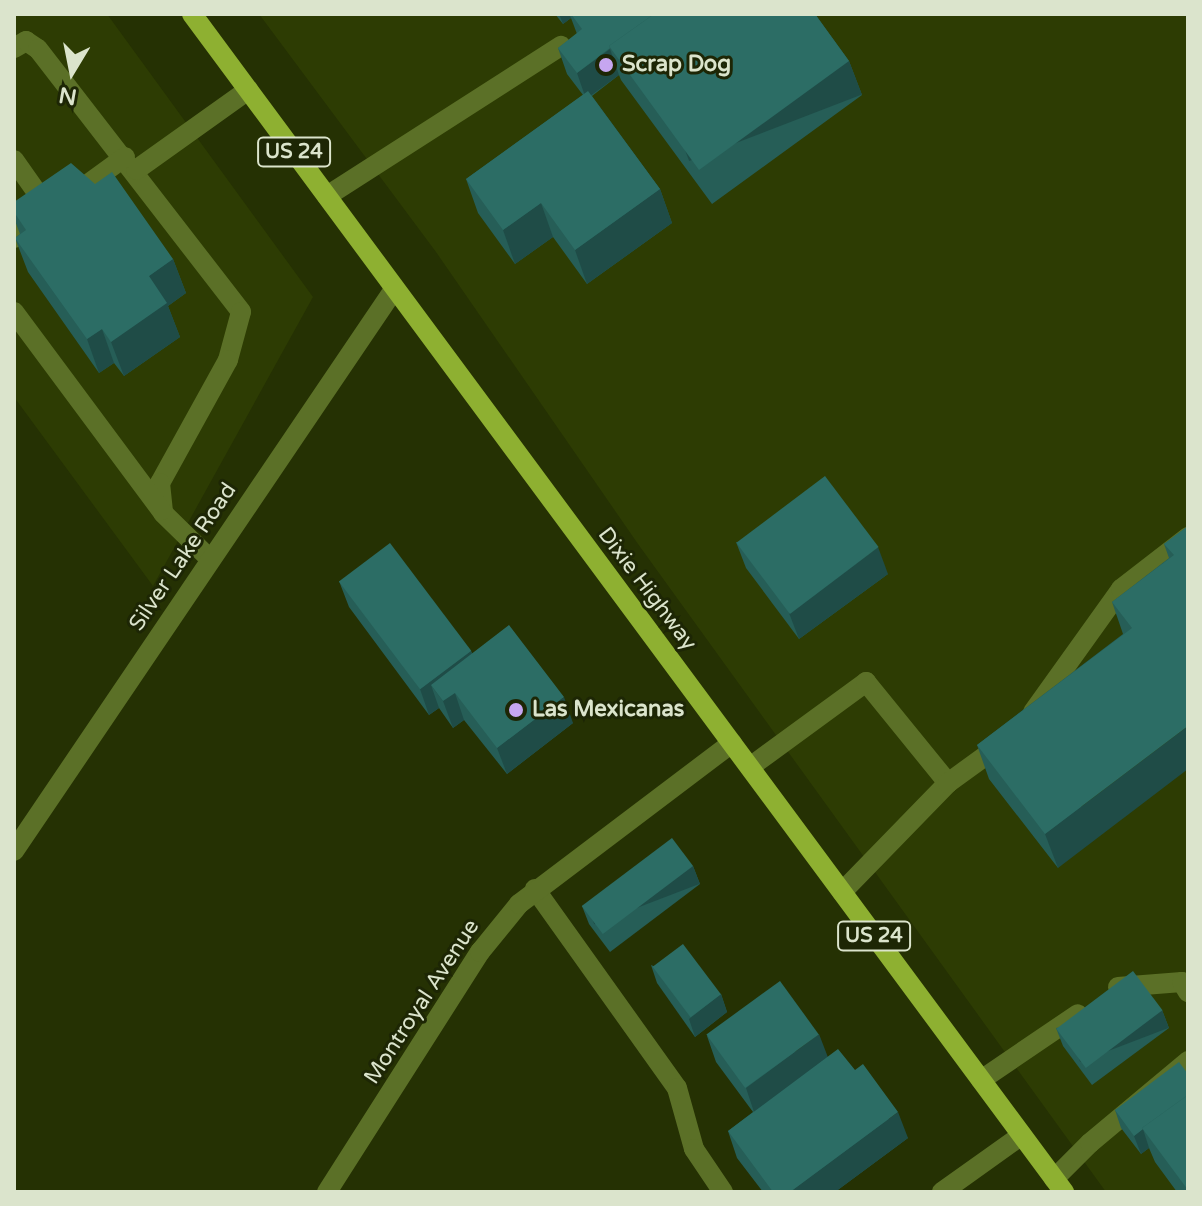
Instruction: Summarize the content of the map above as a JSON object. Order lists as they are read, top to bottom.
{
  "streets": {
    "main road": ["US 24", "Dixie Highway"],
    "street": ["Silver Lake Road", "Montroyal Avenue"]
  },
  "crossings": [
    ["Silver Lake Road", "Dixie Highway"],
    ["Dixie Highway", "Montroyal Avenue"]
  ],
  "places": ["Scrap Dog", "Las Mexicanas"],
  "north": "bottom"
}
